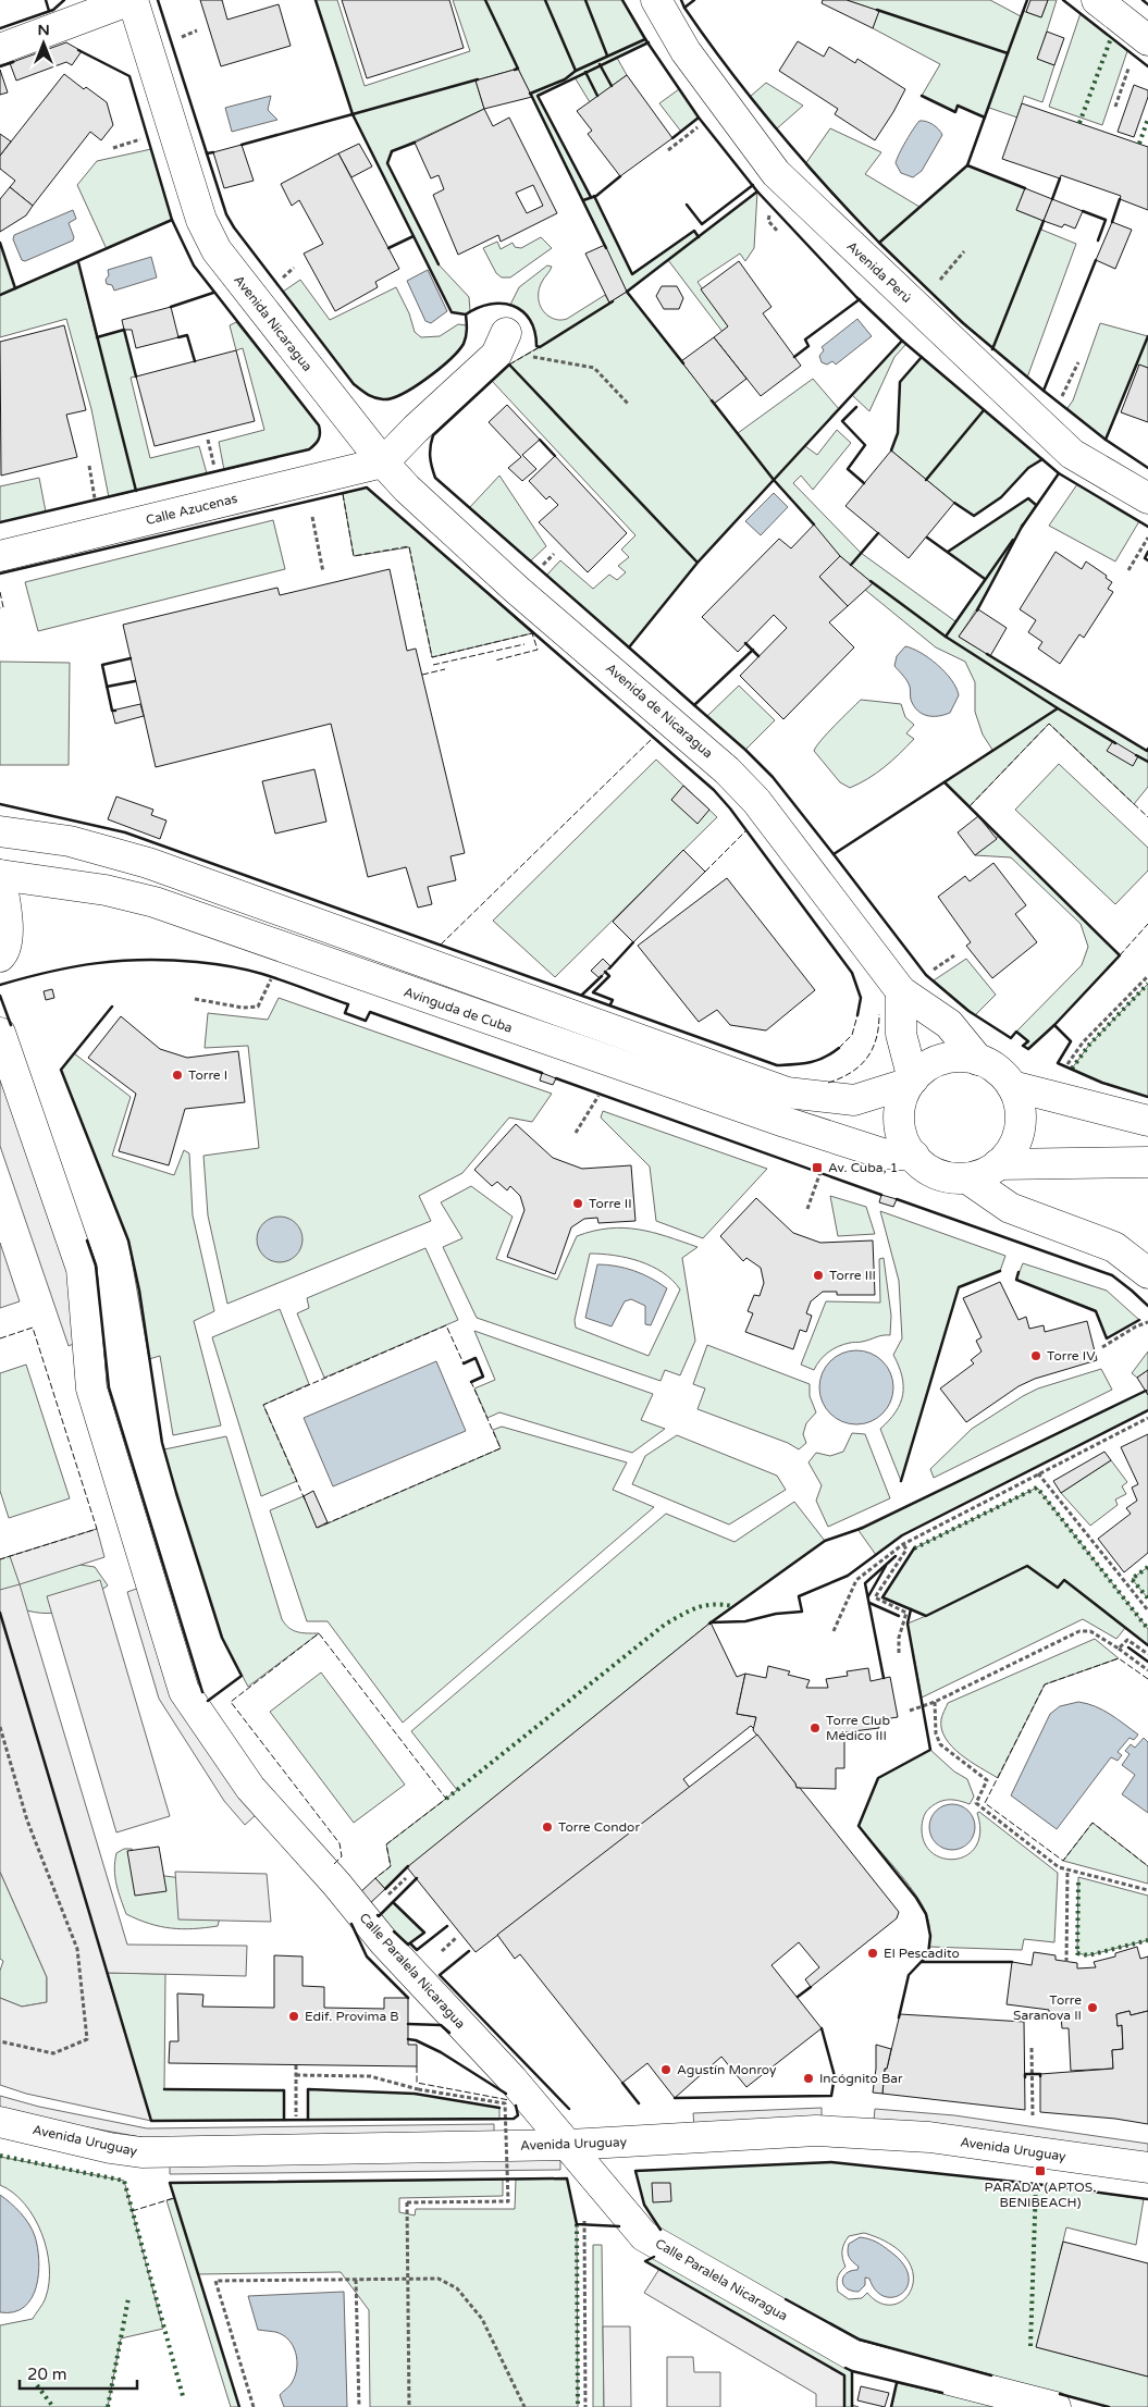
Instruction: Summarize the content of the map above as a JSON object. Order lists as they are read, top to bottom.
{
  "streets": {
    "street": [
      "Avenida Perú",
      "Avenida Nicaragua",
      "Calle Azucenas",
      "Avenida de Nicaragua",
      "Avinguda de Cuba",
      "Calle Paralela Nicaragua",
      "Avenida Uruguay"
    ]
  },
  "crossings": [
    ["Avenida Nicaragua", "Calle Azucenas"],
    ["Avenida Nicaragua", "Avenida de Nicaragua"],
    ["Calle Azucenas", "Avenida de Nicaragua"],
    ["Avenida de Nicaragua", "Avinguda de Cuba"],
    ["Calle Paralela Nicaragua", "Avenida Uruguay"]
  ],
  "places": {
    "other": [
      "Torre I",
      "Torre II",
      "Torre III",
      "Torre IV",
      "Torre Club Médico III",
      "Torre Condor",
      "El Pescadito",
      "Torre Saranova II",
      "Edif. Provima B",
      "Agustín Monroy",
      "Incógnito Bar"
    ],
    "transit": ["Av. Cuba, 1", "PARADA (APTOS. BENIBEACH)"]
  },
  "scale_bar": "20 m",
  "north": "top"
}
